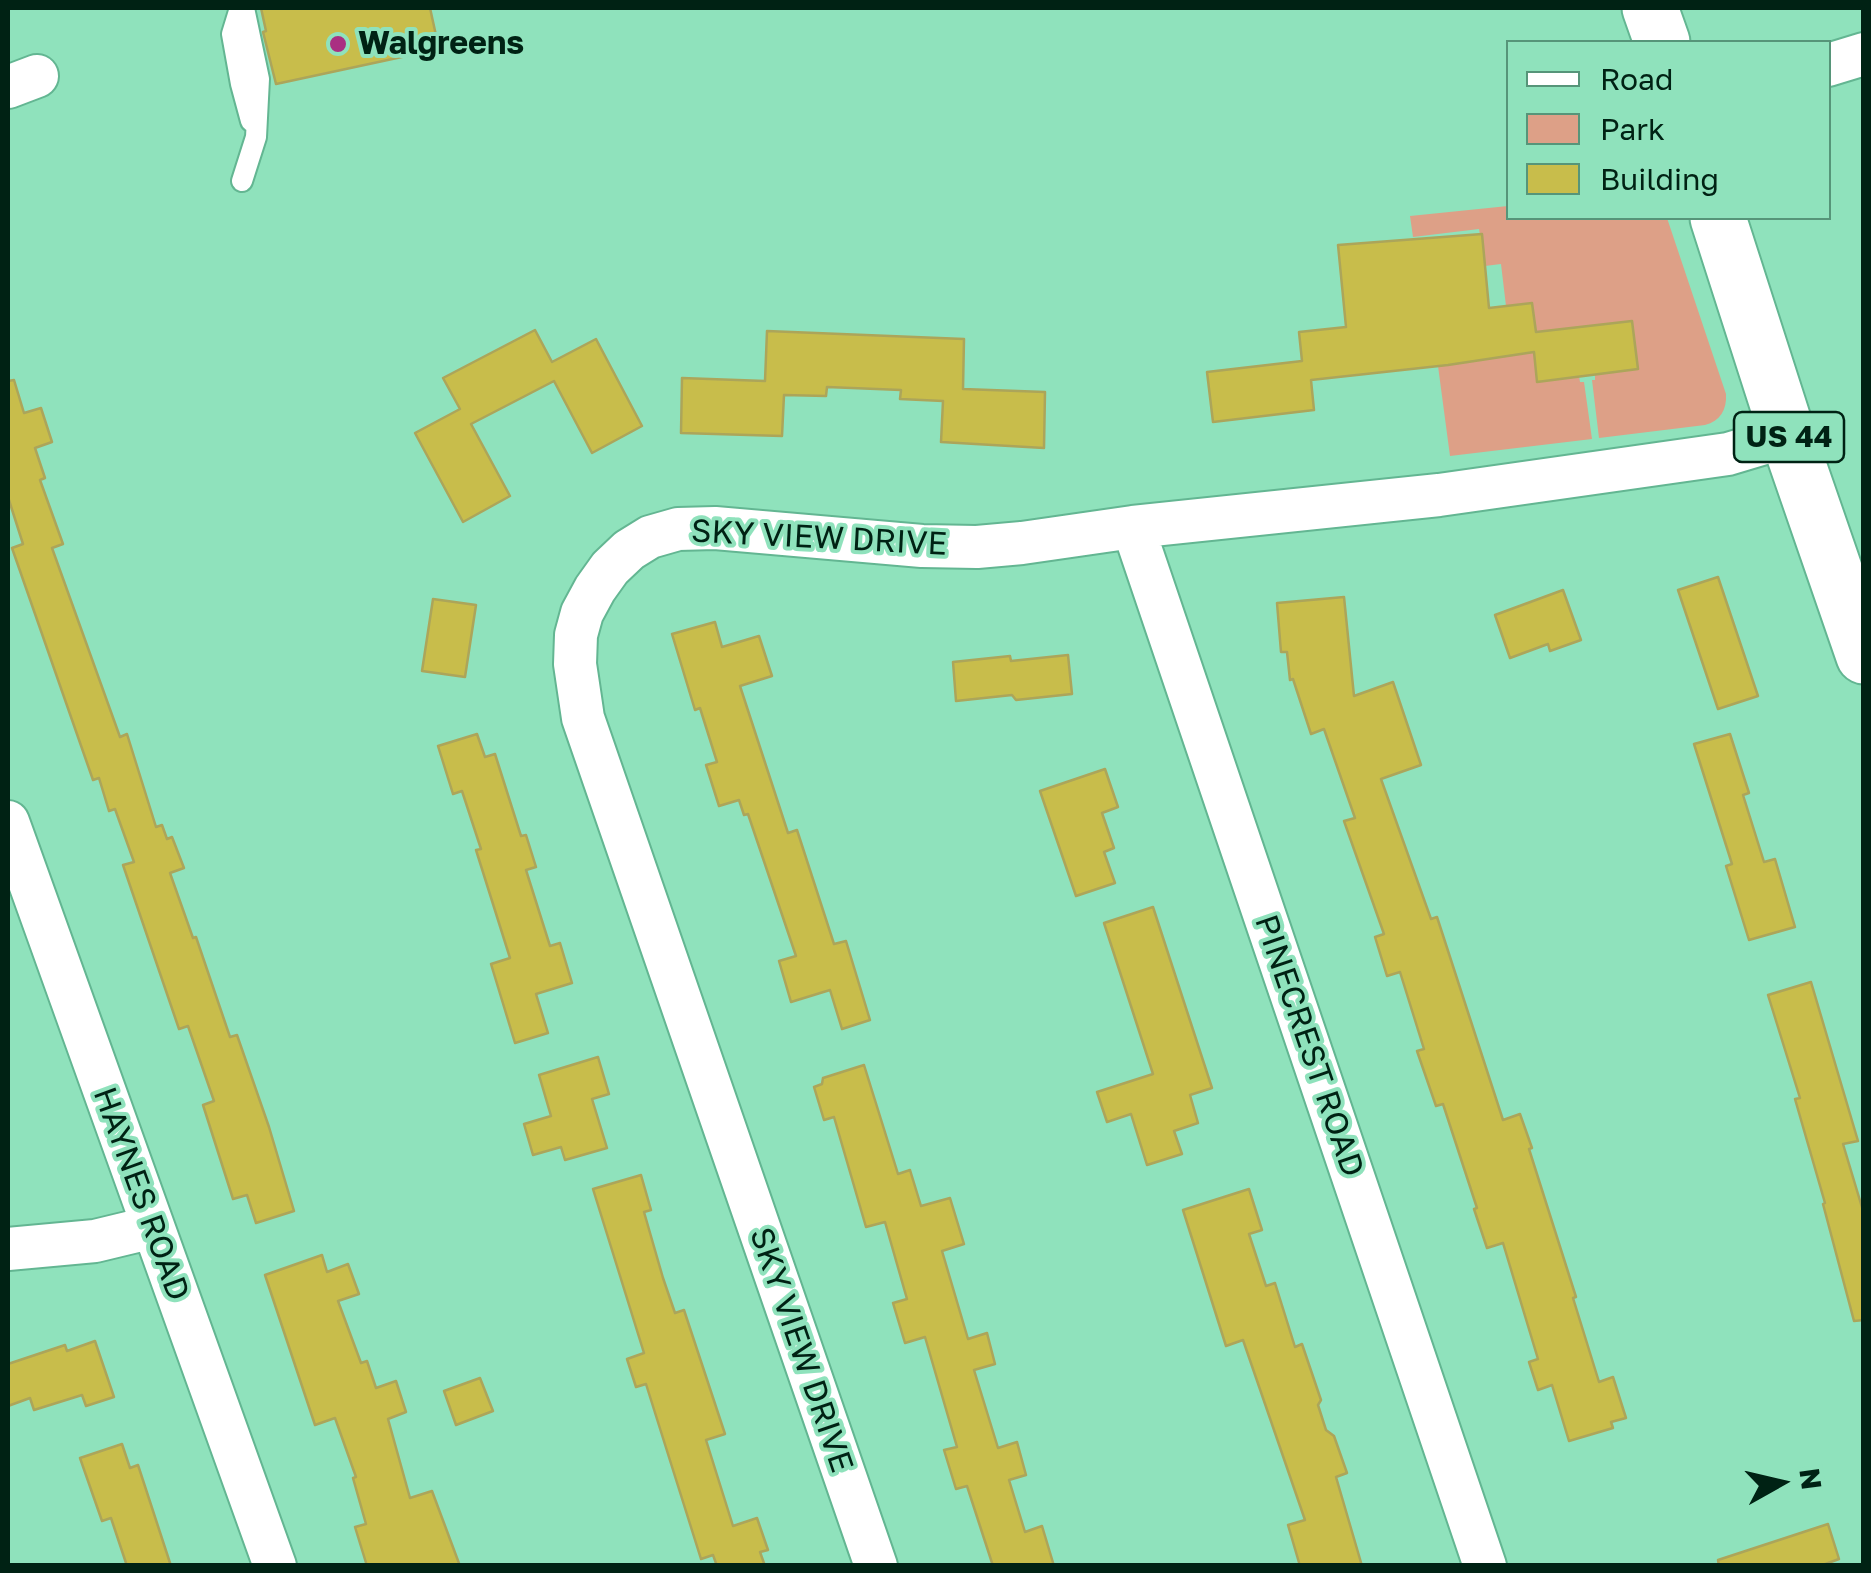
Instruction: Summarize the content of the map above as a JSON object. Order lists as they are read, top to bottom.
{
  "streets": {
    "highway": ["US 44"],
    "street": ["SKY VIEW DRIVE", "PINECREST ROAD", "HAYNES ROAD"]
  },
  "crossings": [
    ["US 44", "SKY VIEW DRIVE"],
    ["SKY VIEW DRIVE", "PINECREST ROAD"]
  ],
  "places": ["Walgreens"],
  "legend": ["Road", "Park", "Building"],
  "north": "right"
}
